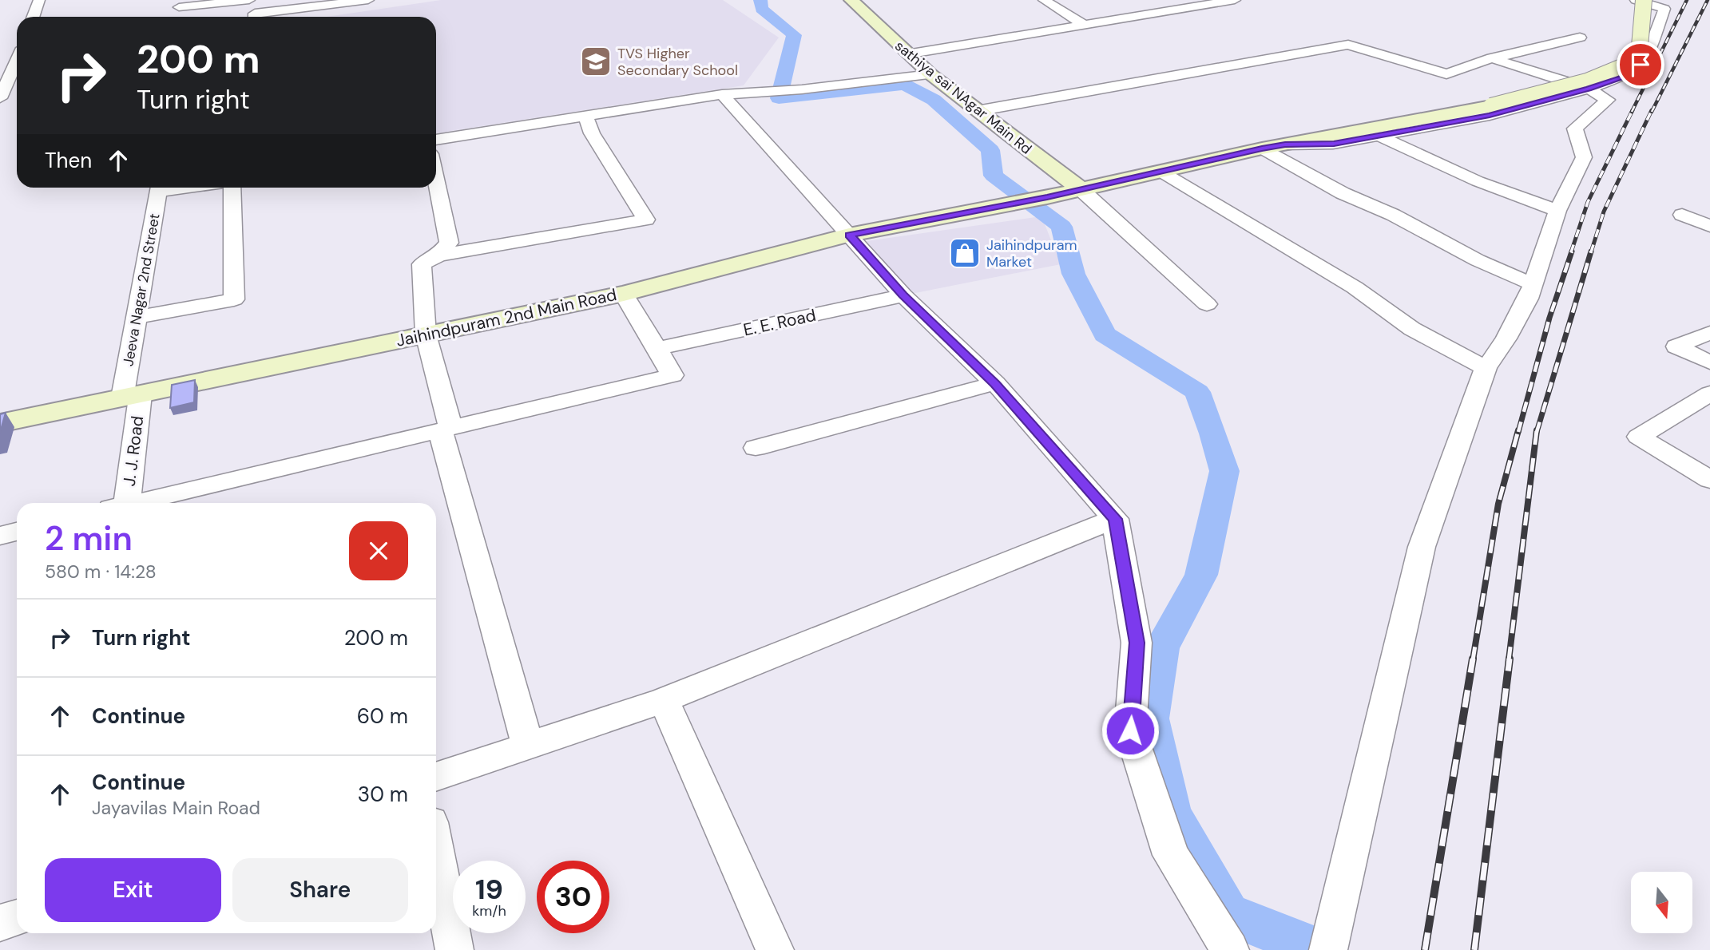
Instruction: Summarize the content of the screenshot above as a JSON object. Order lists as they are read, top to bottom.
{
  "streets": {
    "street": [
      "sathiya sai NAgar Main Rd",
      "Jeeva Nagar 2nd Street",
      "Jaihindpuram 2nd Main Road",
      "E. E. Road",
      "J. J. Road"
    ]
  },
  "crossings": [
    ["sathiya sai NAgar Main Rd", "Jaihindpuram 2nd Main Road"],
    ["Jeeva Nagar 2nd Street", "Jaihindpuram 2nd Main Road"],
    ["Jeeva Nagar 2nd Street", "J. J. Road"],
    ["Jaihindpuram 2nd Main Road", "J. J. Road"]
  ],
  "places": {
    "school or university": ["TVS Higher Secondary School"],
    "shop": ["Jaihindpuram Market"]
  },
  "north": "bottom",
  "page": {
    "turn": ["200 m", "Turn right"],
    "then": "Then",
    "heading": ["2 min", "580 m · 14:28"],
    "list": [
      {
        "name": "Turn right",
        "value": "200 m"
      },
      {
        "name": "Continue",
        "value": "60 m"
      },
      {
        "name": "Continue",
        "note": "Jayavilas Main Road",
        "value": "30 m"
      }
    ],
    "buttons": ["Exit", "Share"],
    "speed": "19 km/h",
    "limit": "30"
  }
}
